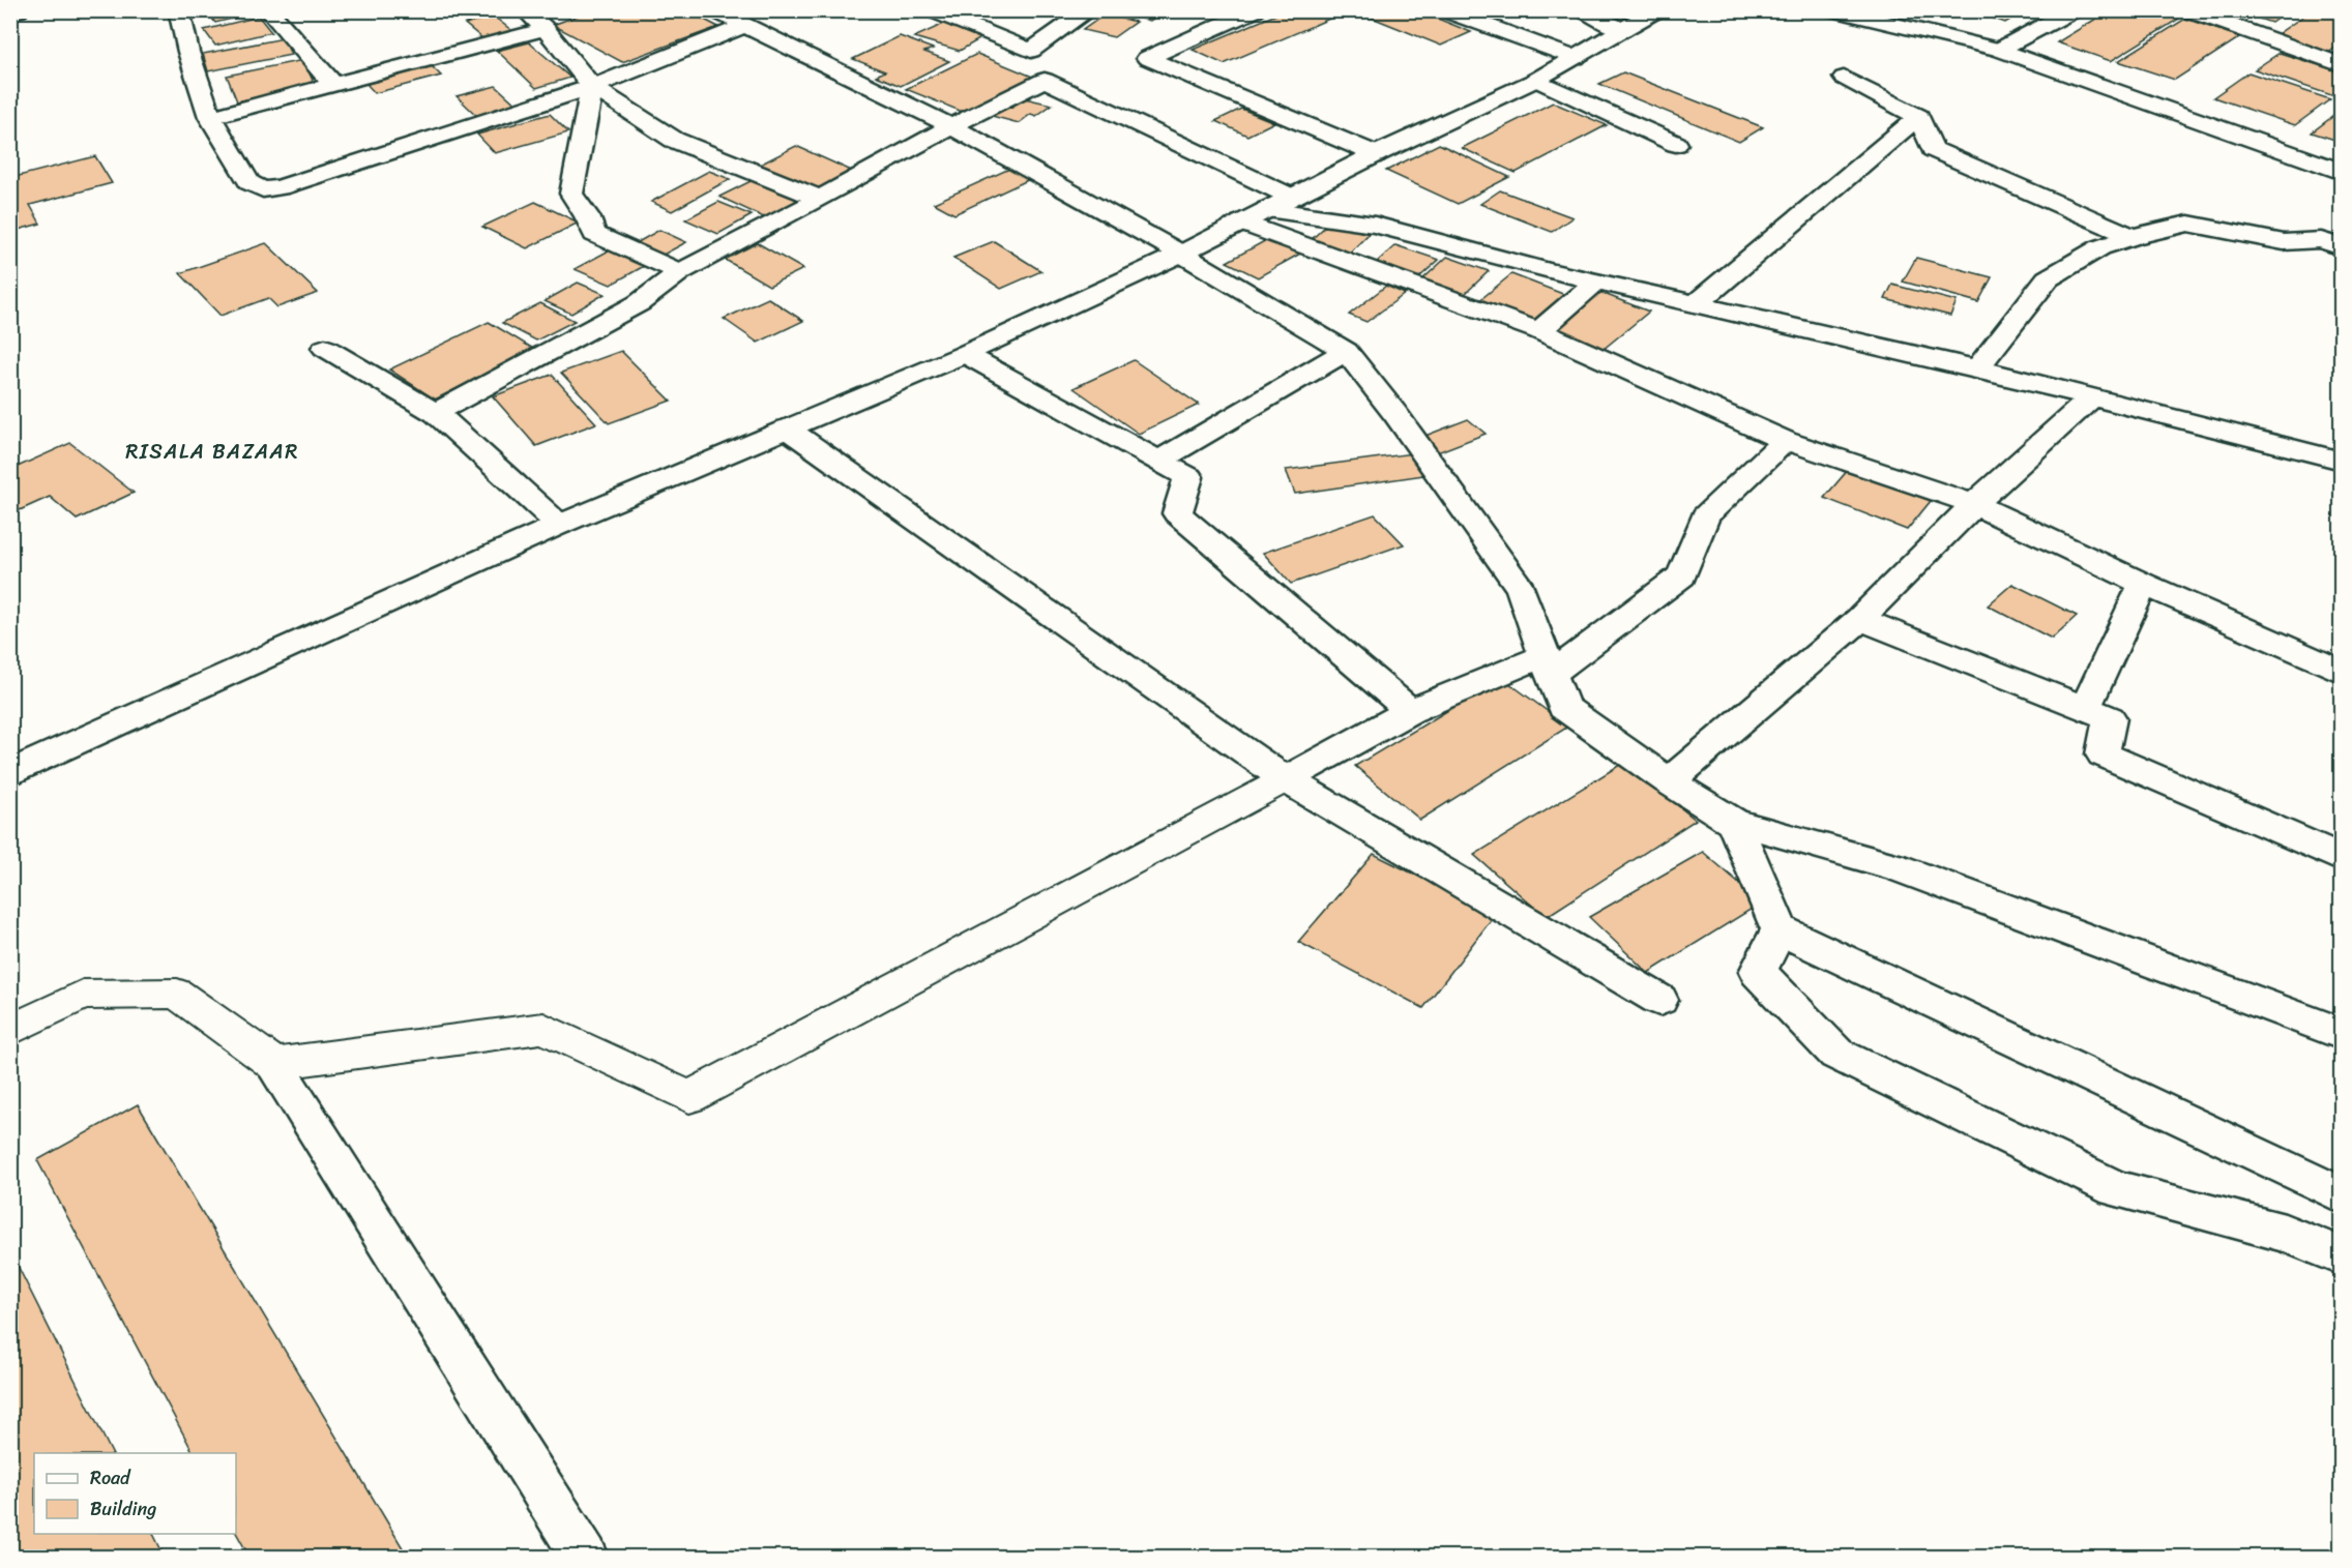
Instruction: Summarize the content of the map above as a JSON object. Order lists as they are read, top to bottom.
{
  "districts": ["RISALA BAZAAR"],
  "legend": ["Road", "Building"]
}
